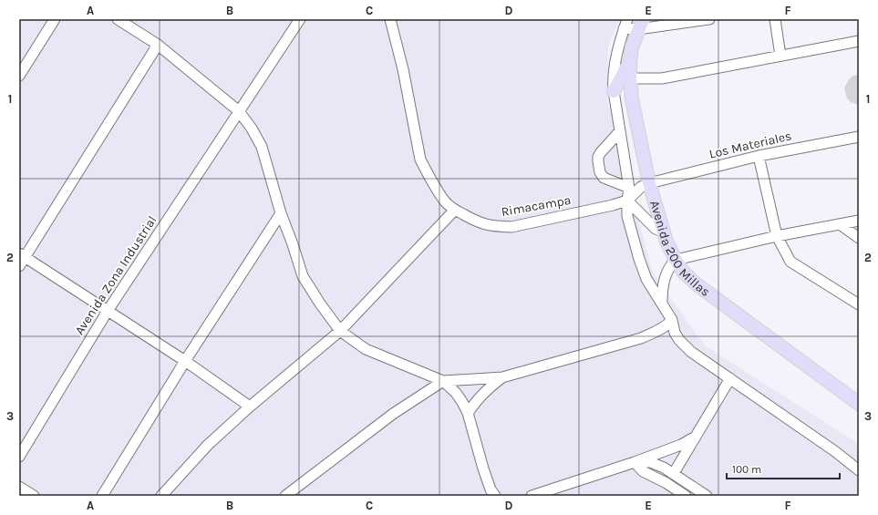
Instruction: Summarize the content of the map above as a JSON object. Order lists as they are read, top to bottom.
{
  "streets": {
    "main road": ["Avenida 200 Millas"],
    "street": ["Los Materiales", "Rimacampa", "Avenida Zona Industrial"]
  },
  "crossings": [
    ["Los Materiales", "Rimacampa"],
    ["Los Materiales", "Avenida 200 Millas"],
    ["Rimacampa", "Avenida 200 Millas"]
  ],
  "scale_bar": "100 m",
  "grid": {
    "columns": [
      "A",
      "B",
      "C",
      "D",
      "E",
      "F"
    ],
    "rows": ["1", "2", "3"]
  }
}
